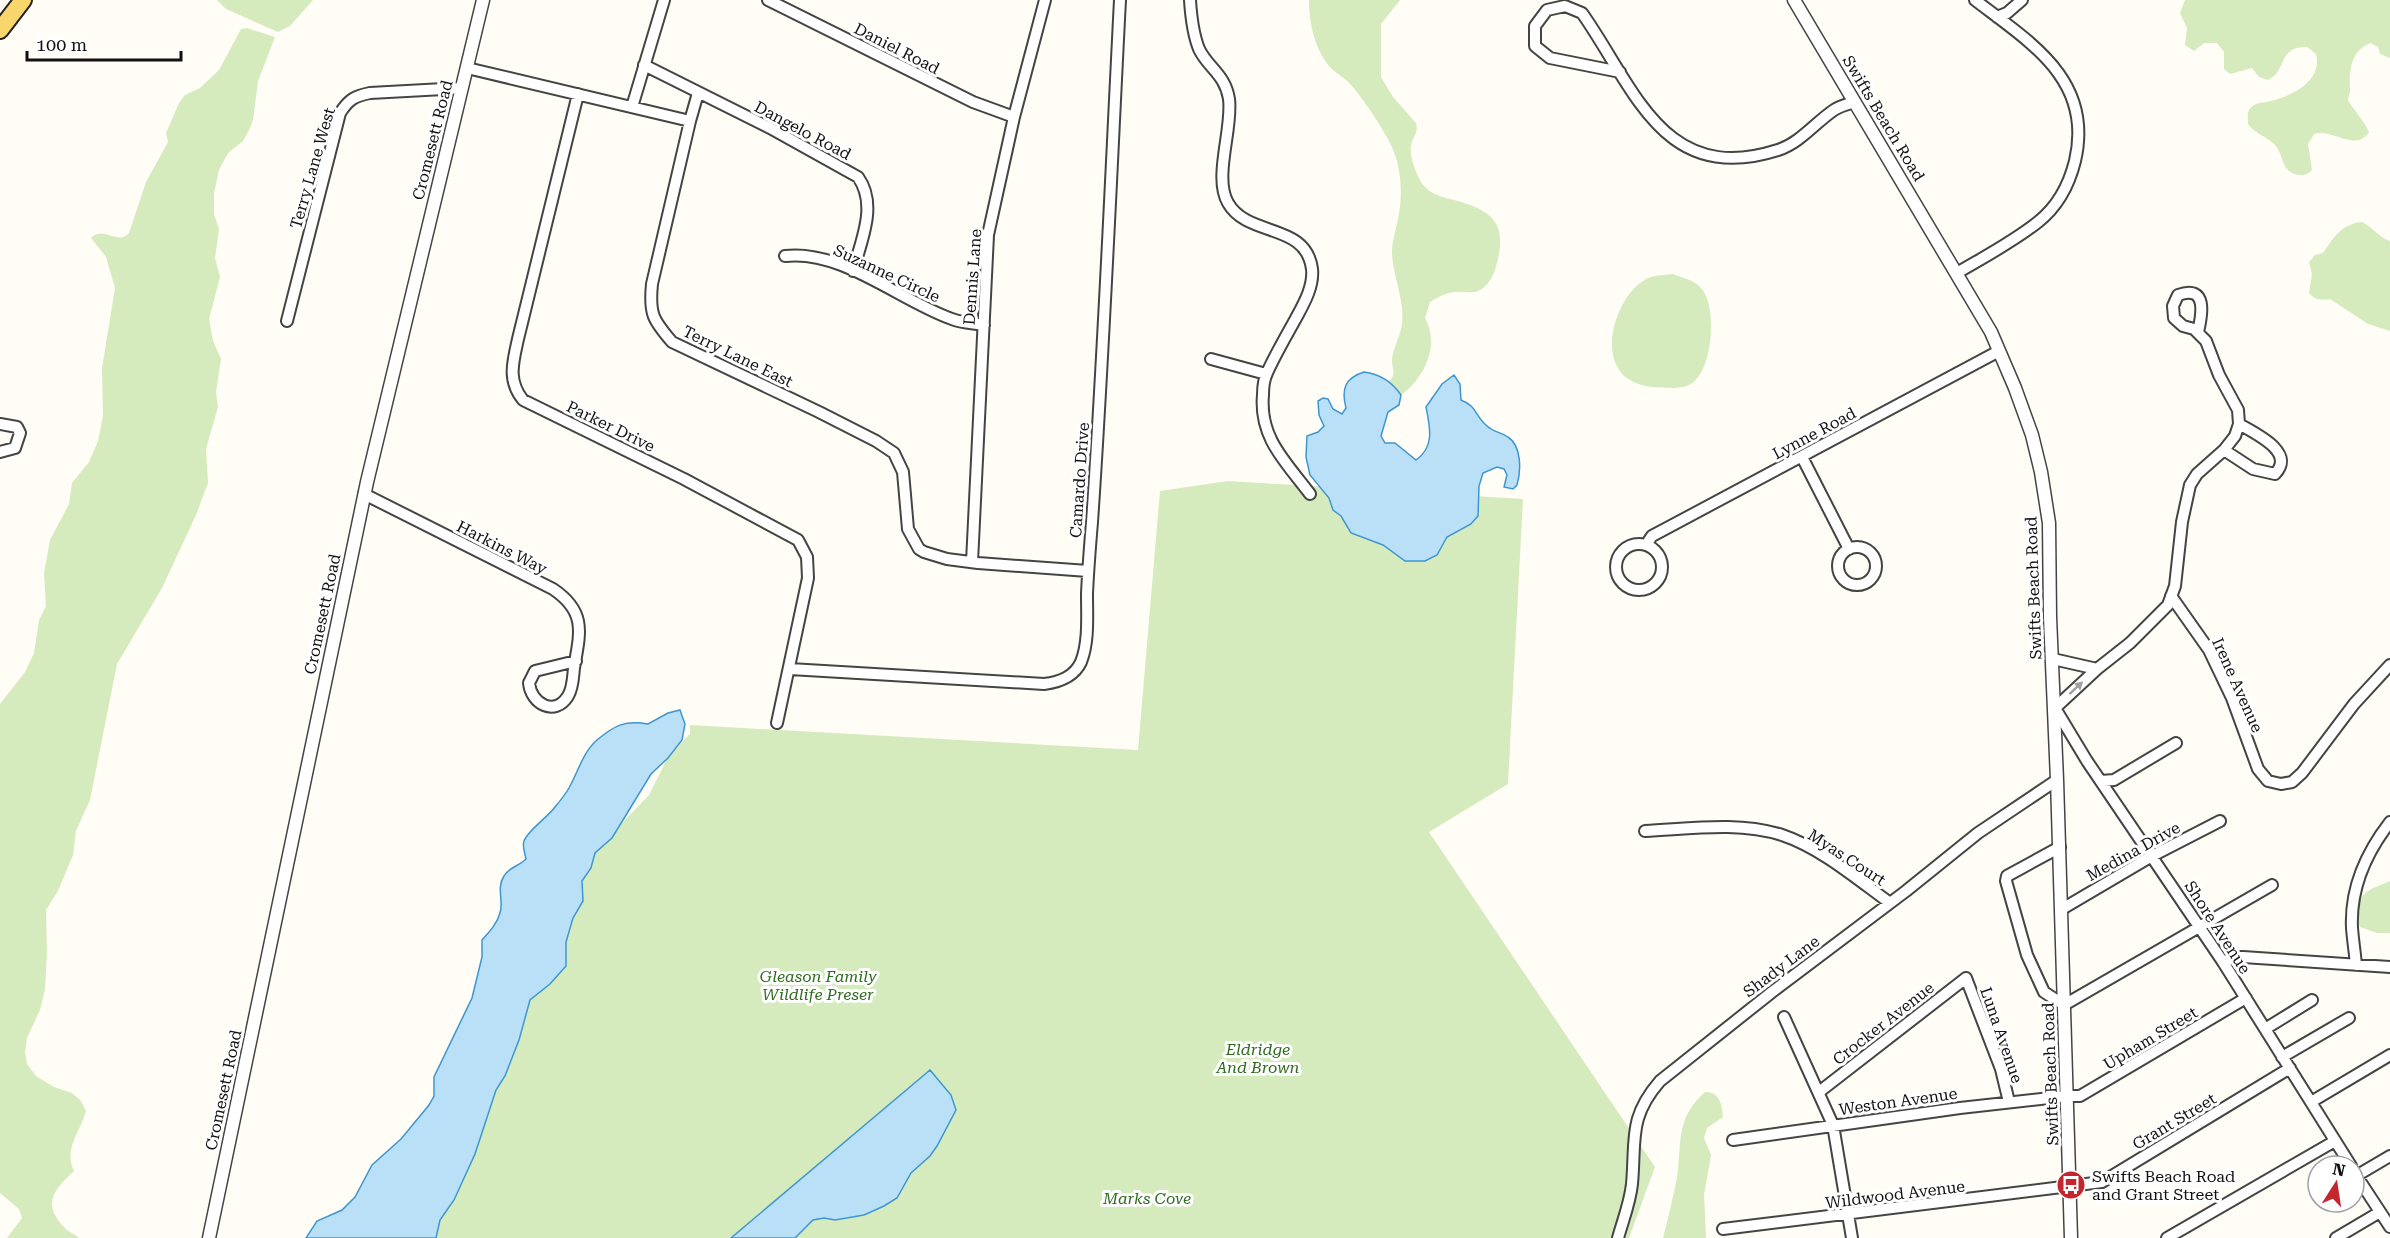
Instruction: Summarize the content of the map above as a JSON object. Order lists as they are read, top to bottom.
{
  "streets": {
    "street": [
      "Daniel Road",
      "Swifts Beach Road",
      "Dangelo Road",
      "Cromesett Road",
      "Terry Lane West",
      "Suzanne Circle",
      "Dennis Lane",
      "Terry Lane East",
      "Parker Drive",
      "Lynne Road",
      "Camardo Drive",
      "Harkins Way",
      "Irene Avenue",
      "Medina Drive",
      "Myas Court",
      "Shore Avenue",
      "Shady Lane",
      "Crocker Avenue",
      "Luna Avenue",
      "Upham Street",
      "Weston Avenue",
      "Grant Street",
      "Wildwood Avenue"
    ]
  },
  "crossings": [
    ["Daniel Road", "Dennis Lane"],
    ["Swifts Beach Road", "Lynne Road"],
    ["Swifts Beach Road", "Medina Drive"],
    ["Swifts Beach Road", "Shore Avenue"],
    ["Swifts Beach Road", "Shady Lane"],
    ["Swifts Beach Road", "Upham Street"],
    ["Swifts Beach Road", "Weston Avenue"],
    ["Swifts Beach Road", "Grant Street"],
    ["Swifts Beach Road", "Wildwood Avenue"],
    ["Dangelo Road", "Suzanne Circle"],
    ["Dangelo Road", "Terry Lane East"],
    ["Cromesett Road", "Terry Lane West"],
    ["Cromesett Road", "Harkins Way"],
    ["Suzanne Circle", "Dennis Lane"],
    ["Dennis Lane", "Terry Lane East"],
    ["Terry Lane East", "Camardo Drive"],
    ["Parker Drive", "Camardo Drive"],
    ["Medina Drive", "Shore Avenue"],
    ["Myas Court", "Shady Lane"],
    ["Shore Avenue", "Upham Street"],
    ["Shore Avenue", "Grant Street"],
    ["Crocker Avenue", "Luna Avenue"],
    ["Luna Avenue", "Weston Avenue"],
    ["Upham Street", "Weston Avenue"],
    ["Grant Street", "Wildwood Avenue"]
  ],
  "parks": ["Gleason Family Wildlife Preser", "Eldridge And Brown", "Marks Cove"],
  "places": {
    "bus stop": ["Swifts Beach Road and Grant Street"]
  },
  "scale_bar": "100 m",
  "north": "top"
}
